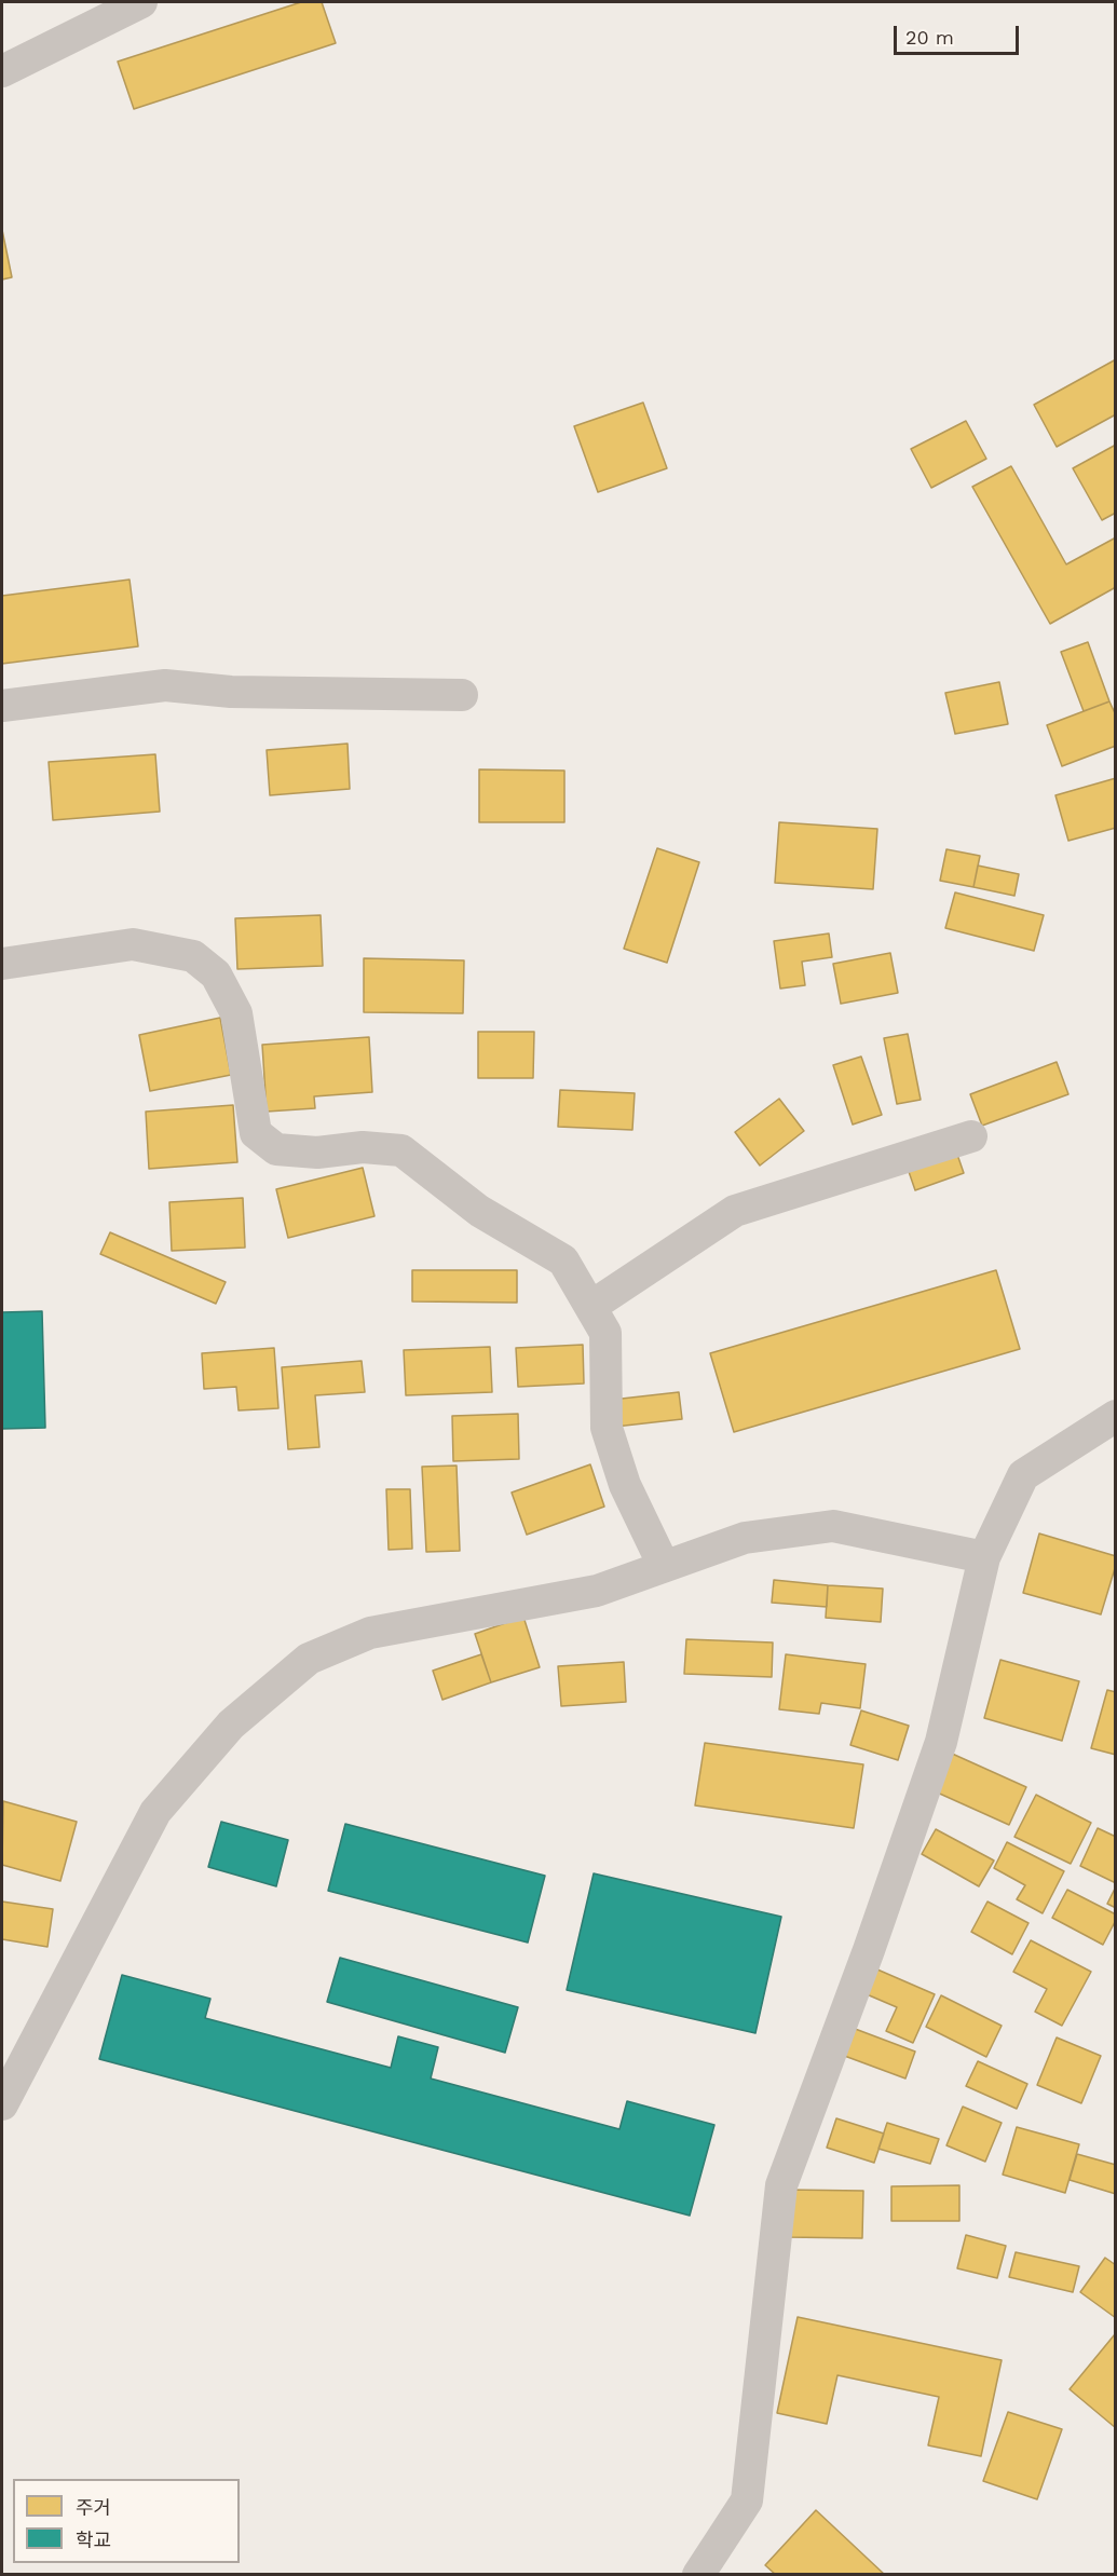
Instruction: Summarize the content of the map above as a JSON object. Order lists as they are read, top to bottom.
{
  "legend": ["주거", "학교"],
  "scale_bar": "20 m"
}
